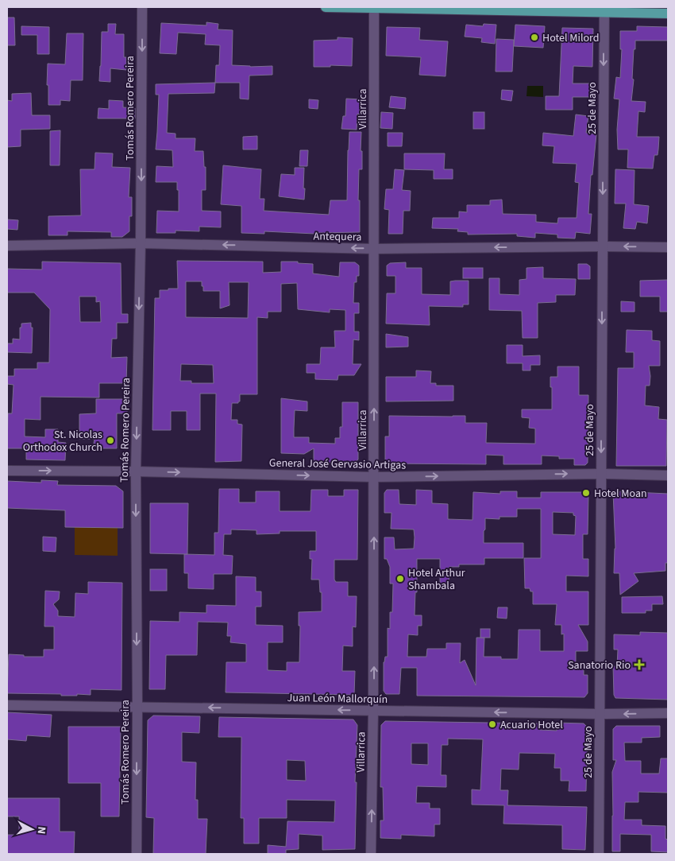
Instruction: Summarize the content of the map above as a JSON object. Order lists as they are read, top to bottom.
{
  "streets": {
    "street": [
      "Tomás Romero Pereira",
      "25 de Mayo",
      "Villarrica",
      "Antequera",
      "General José Gervasio Artigas",
      "Juan León Mallorquín"
    ]
  },
  "crossings": [
    ["Tomás Romero Pereira", "Antequera"],
    ["Tomás Romero Pereira", "General José Gervasio Artigas"],
    ["Tomás Romero Pereira", "Juan León Mallorquín"],
    ["25 de Mayo", "Antequera"],
    ["25 de Mayo", "General José Gervasio Artigas"],
    ["25 de Mayo", "Juan León Mallorquín"],
    ["Villarrica", "Antequera"],
    ["Villarrica", "General José Gervasio Artigas"],
    ["Villarrica", "Juan León Mallorquín"]
  ],
  "one_way": [
    "Tomás Romero Pereira",
    "25 de Mayo",
    "Villarrica",
    "Antequera",
    "General José Gervasio Artigas",
    "Juan León Mallorquín"
  ],
  "places": {
    "other": [
      "Hotel Milord",
      "St. Nicolas Orthodox Church",
      "Hotel Moan",
      "Hotel Arthur Shambala",
      "Acuario Hotel"
    ],
    "health": ["Sanatorio Rio"]
  },
  "north": "right"
}
